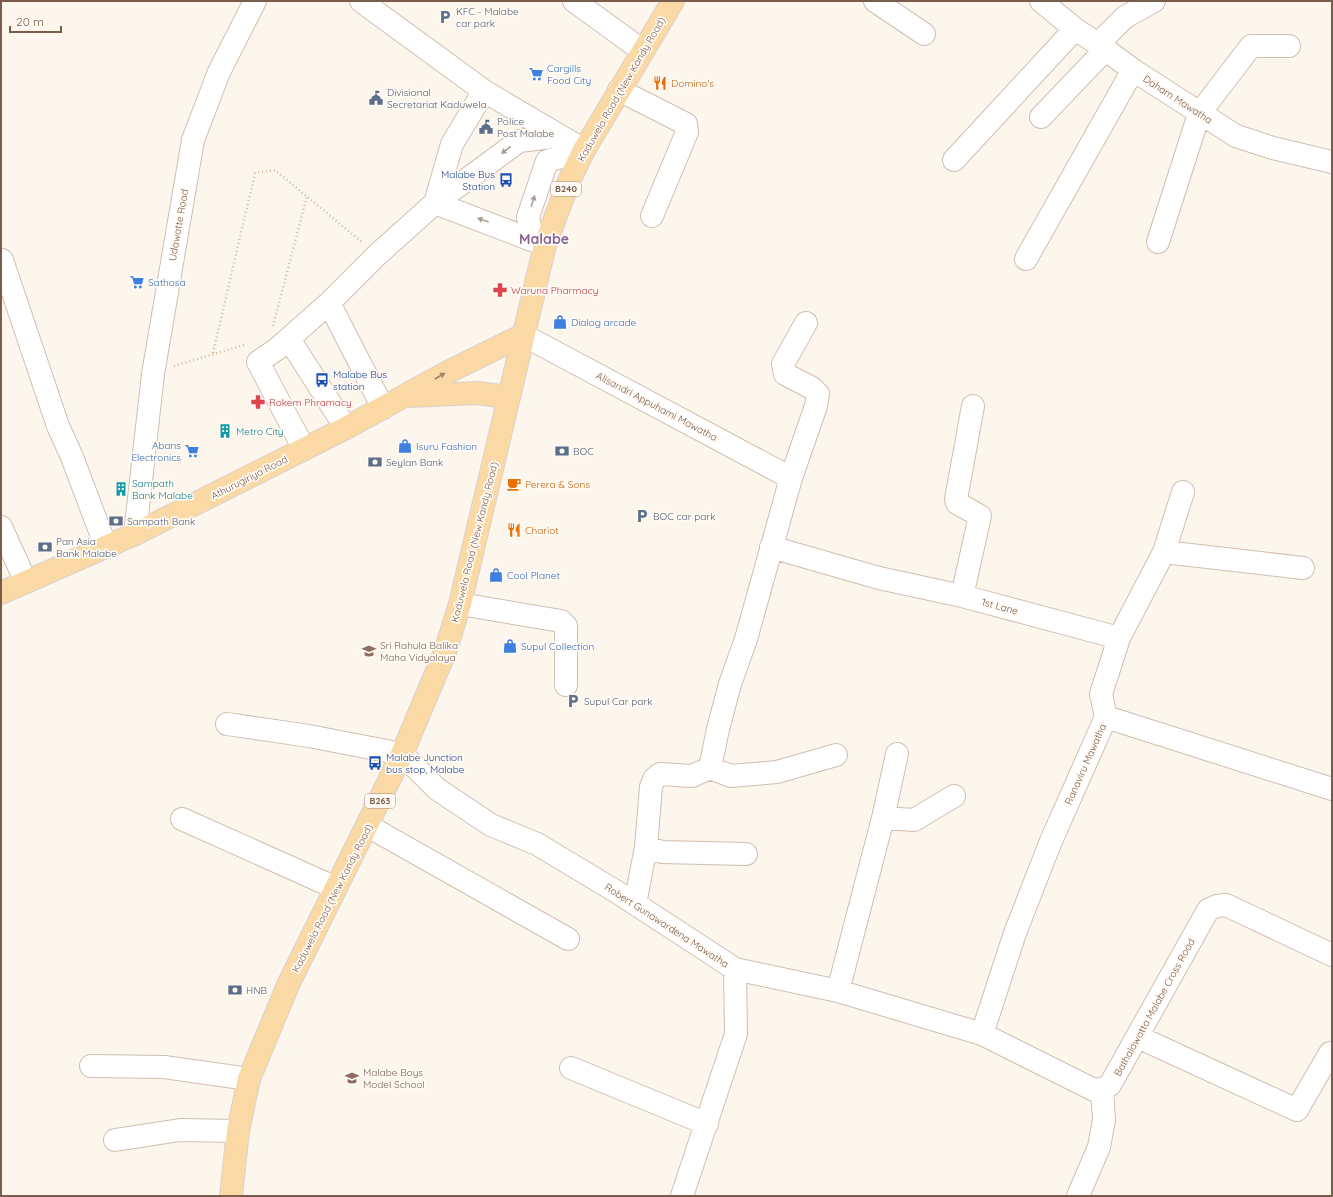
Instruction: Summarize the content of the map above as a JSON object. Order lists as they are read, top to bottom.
{
  "streets": {
    "main road": [
      "Kaduwela Road (New Kandy Road)",
      "B240",
      "Athurugiriya Road",
      "B263"
    ],
    "street": [
      "Daham Mawatha",
      "Udawatte Road",
      "Alisandri Appuhami Mawatha",
      "1st Lane",
      "Ranaviru Mawatha",
      "Robert Gunawardena Mawatha",
      "Bathalawatta Malabe Cross Road"
    ]
  },
  "crossings": [
    ["Kaduwela Road (New Kandy Road)", "Alisandri Appuhami Mawatha"],
    ["Kaduwela Road (New Kandy Road)", "Athurugiriya Road"],
    ["Kaduwela Road (New Kandy Road)", "Robert Gunawardena Mawatha"],
    ["Udawatte Road", "Athurugiriya Road"],
    ["Alisandri Appuhami Mawatha", "Athurugiriya Road"]
  ],
  "districts": ["Malabe"],
  "places": {
    "parking": ["KFC - Malabe car park", "BOC car park", "Supul Car park"],
    "supermarket": ["Cargills Food City", "Sathosa", "Abans Electronics"],
    "restaurant": ["Domino's", "Chariot"],
    "public building": ["Divisional Secretariat Kaduwela", "Police Post Malabe"],
    "bus stop": ["Malabe Bus Station", "Malabe Bus station", "Malabe Junction bus stop, Malabe"],
    "pharmacy": ["Waruna Pharmacy", "Rokem Phramacy"],
    "shop": [
      "Dialog arcade",
      "Isuru Fashion",
      "Cool Planet",
      "Supul Collection"
    ],
    "building": ["Metro City", "Sampath Bank Malabe"],
    "bank": [
      "BOC",
      "Seylan Bank",
      "Sampath Bank",
      "Pan Asia Bank Malabe",
      "HNB"
    ],
    "cafe": ["Perera & Sons"],
    "school or university": ["Sri Rahula Balika Maha Vidyalaya", "Malabe Boys Model School"]
  },
  "scale_bar": "20 m"
}
